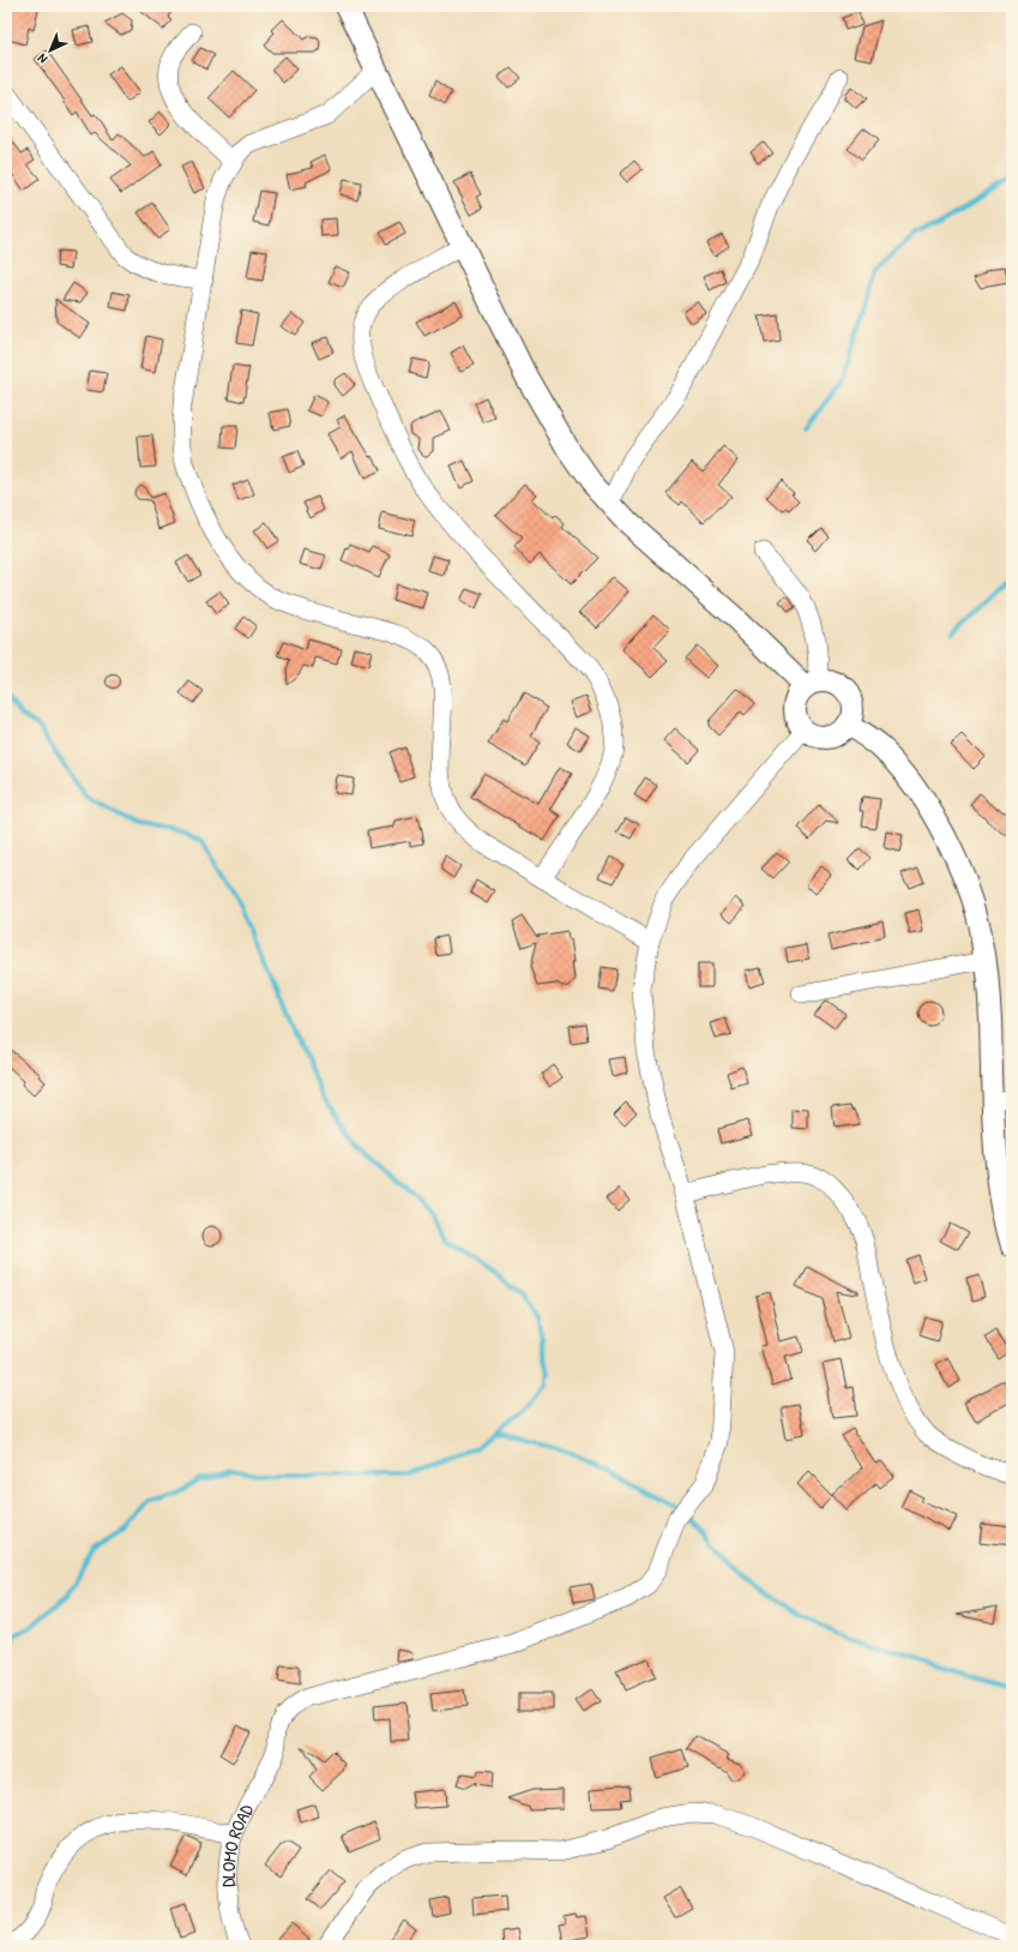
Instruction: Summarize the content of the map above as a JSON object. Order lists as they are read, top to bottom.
{
  "streets": {
    "street": ["DLOMO ROAD"]
  },
  "north": "bottom left"
}
